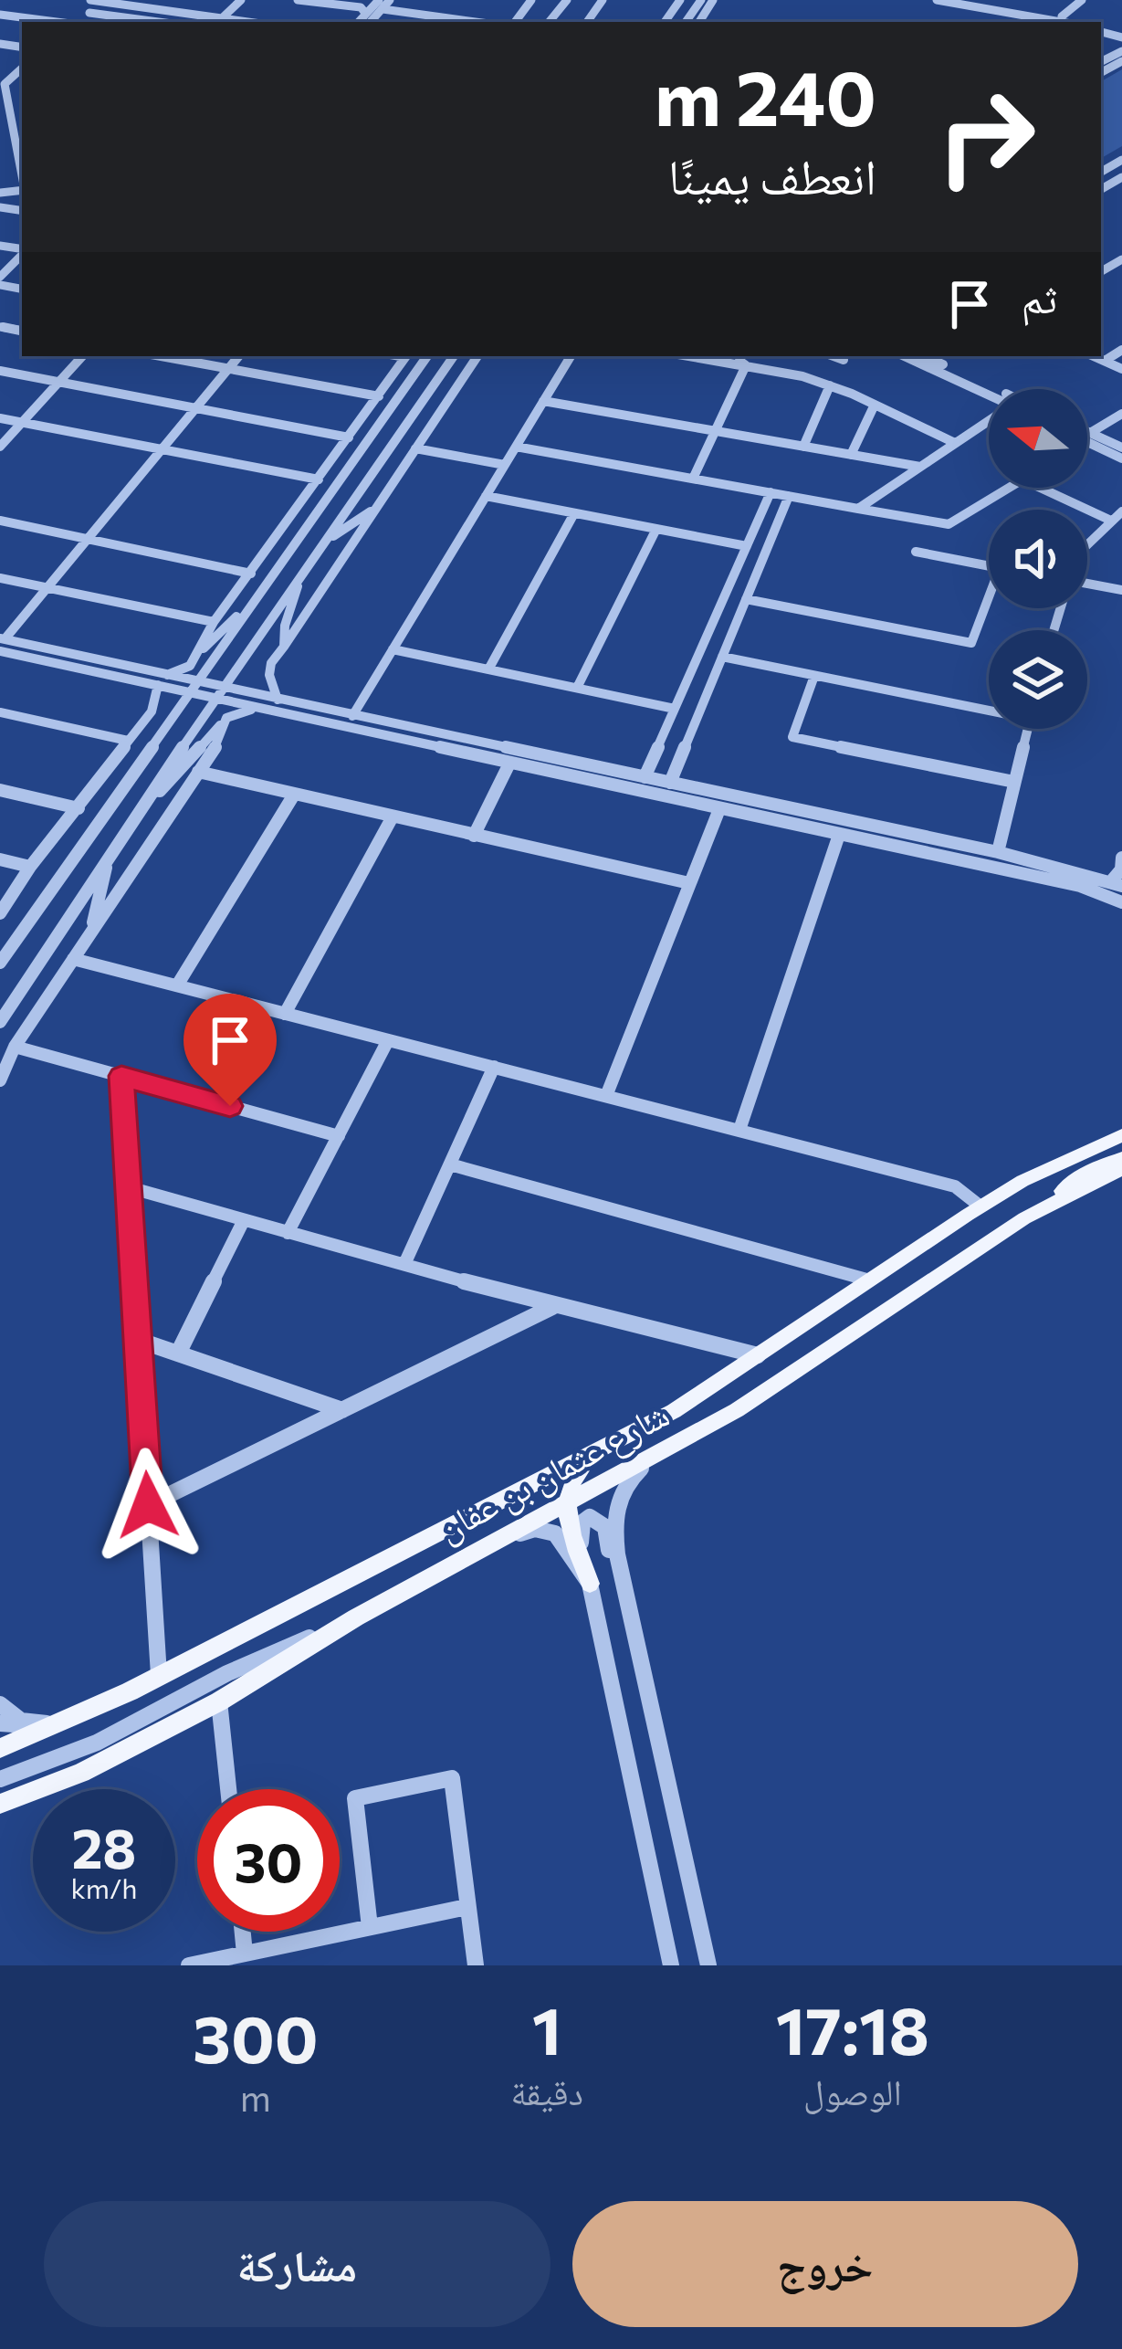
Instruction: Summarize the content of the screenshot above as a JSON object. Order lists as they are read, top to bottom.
{
  "streets": {
    "main road": ["شارع عثمان بن عفان"]
  },
  "north": "left",
  "page": {
    "turn": ["240 m", "انعطف يمينًا"],
    "then": "ثم",
    "speed": "28 km/h",
    "limit": "30",
    "eta": [
      "17:18",
      "الوصول",
      "1",
      "دقيقة",
      "300",
      "m"
    ],
    "buttons": ["خروج", "مشاركة"]
  }
}
